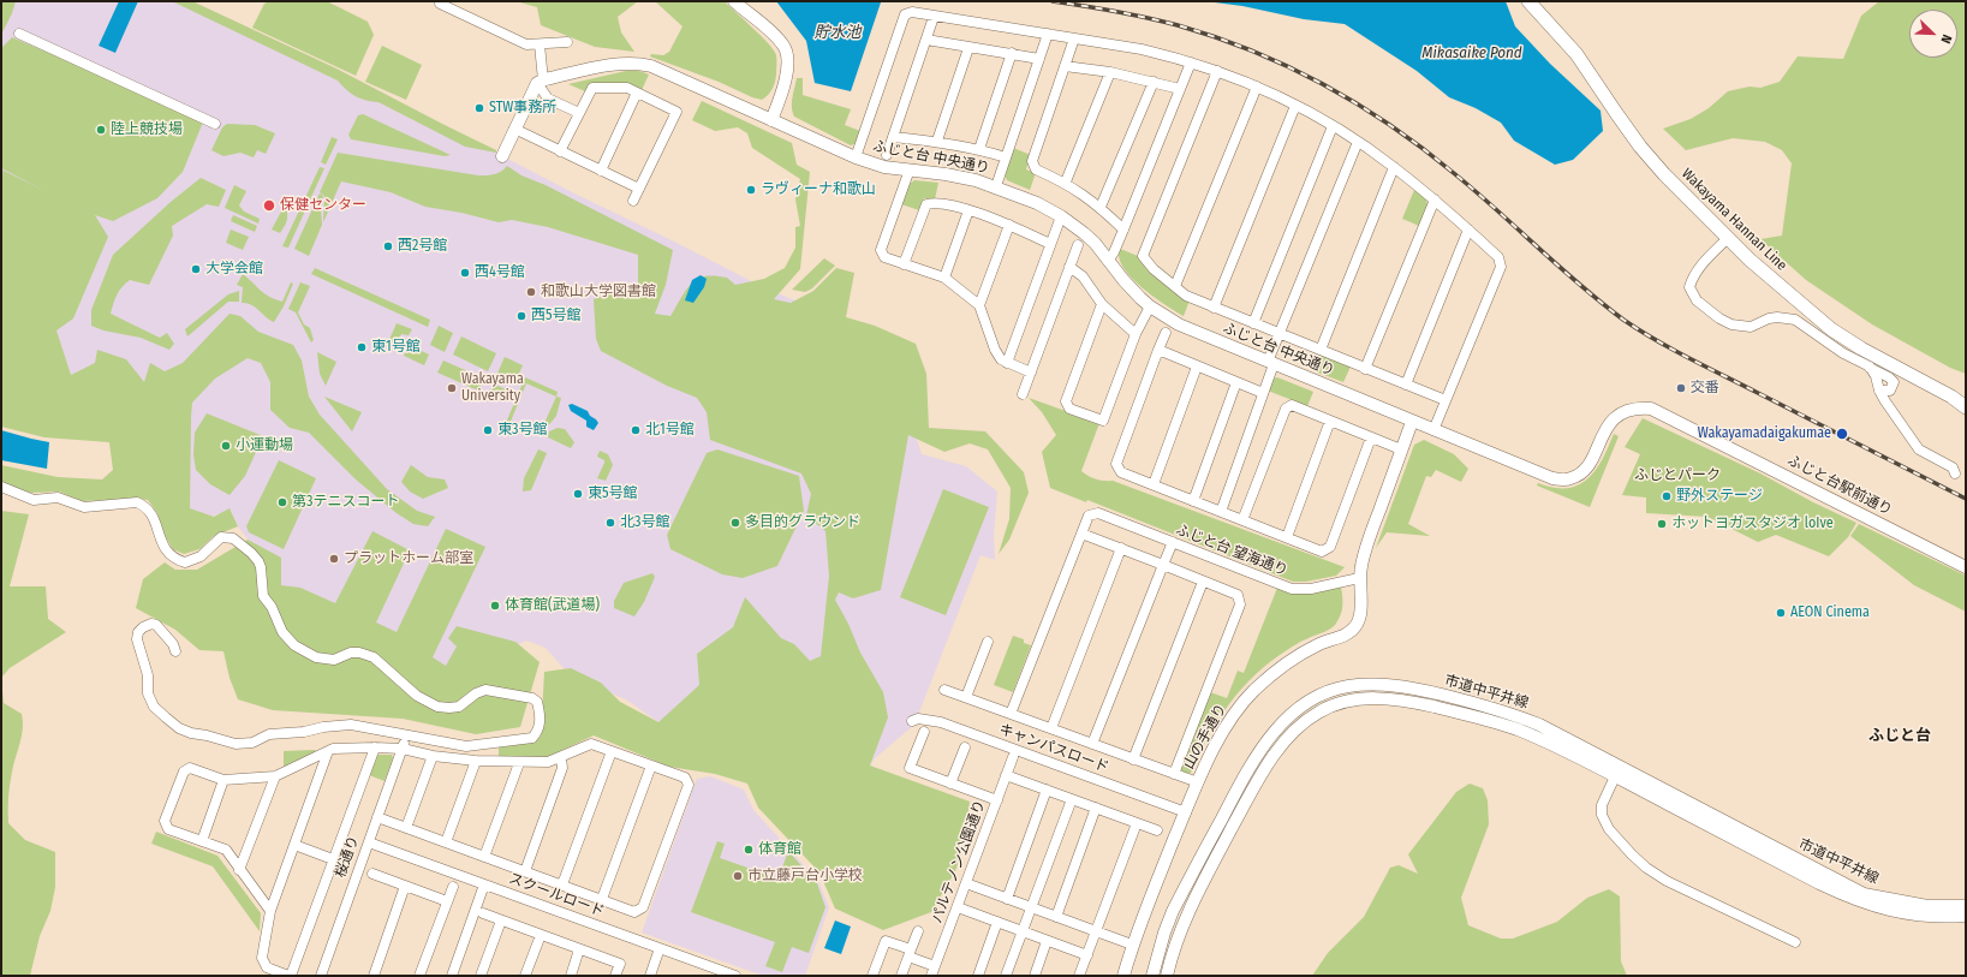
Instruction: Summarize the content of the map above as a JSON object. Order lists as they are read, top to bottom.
{
  "streets": {
    "main road": ["Wakayama Hannan Line"],
    "street": [
      "ふじと台 中央通り",
      "ふじと台駅前通り",
      "ふじと台 望海通り",
      "市道中平井線",
      "山の手通り",
      "キャンパスロード",
      "桜通り",
      "パルテノン公園通り",
      "スクールロード"
    ]
  },
  "crossings": [
    ["ふじと台 中央通り", "山の手通り"],
    ["ふじと台 望海通り", "山の手通り"],
    ["山の手通り", "キャンパスロード"],
    ["桜通り", "スクールロード"]
  ],
  "districts": ["ふじと台"],
  "water": ["貯水池", "Mikasaike Pond"],
  "parks": ["ふじとパーク"],
  "places": [
    "STW事務所",
    "陸上競技場",
    "ラヴィーナ和歌山",
    "保健センター",
    "西2号館",
    "大学会館",
    "西4号館",
    "和歌山大学図書館",
    "西5号館",
    "東1号館",
    "Wakayama University",
    "交番",
    "東3号館",
    "北1号館",
    "Wakayamadaigakumae",
    "小運動場",
    "東5号館",
    "野外ステージ",
    "第3テニスコート",
    "北3号館",
    "多目的グラウンド",
    "ホットヨガスタジオ loIve",
    "プラットホーム部室",
    "体育館(武道場)",
    "AEON Cinema",
    "体育館",
    "市立藤戸台小学校"
  ],
  "north": "bottom right"
}
